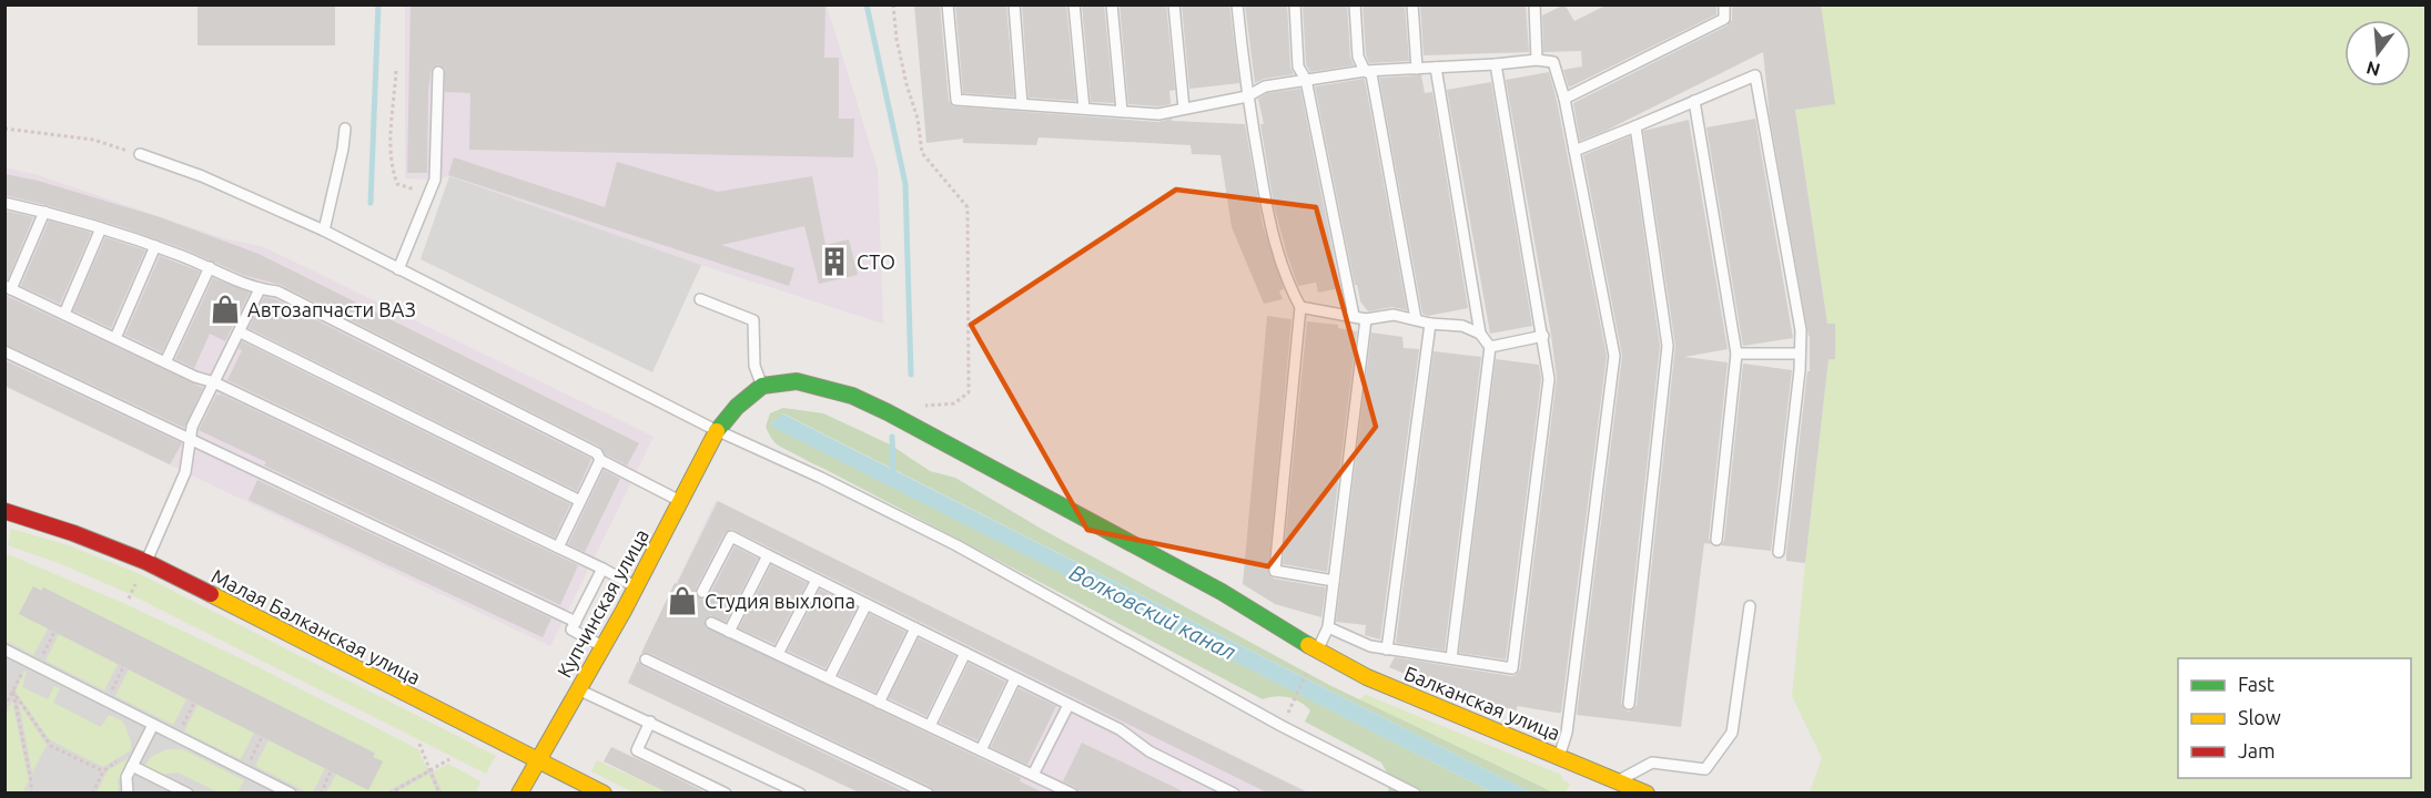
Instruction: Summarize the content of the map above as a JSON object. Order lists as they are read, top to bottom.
{
  "streets": {
    "street": ["Купчинская улица", "Малая Балканская улица", "Балканская улица"]
  },
  "crossings": [
    ["Купчинская улица", "Малая Балканская улица"],
    ["Купчинская улица", "Балканская улица"]
  ],
  "water": ["Волковский канал"],
  "places": {
    "building": ["СТО"],
    "shop": ["Автозапчасти ВАЗ", "Студия выхлопа"]
  },
  "legend": ["Fast", "Slow", "Jam"],
  "north": "bottom"
}
